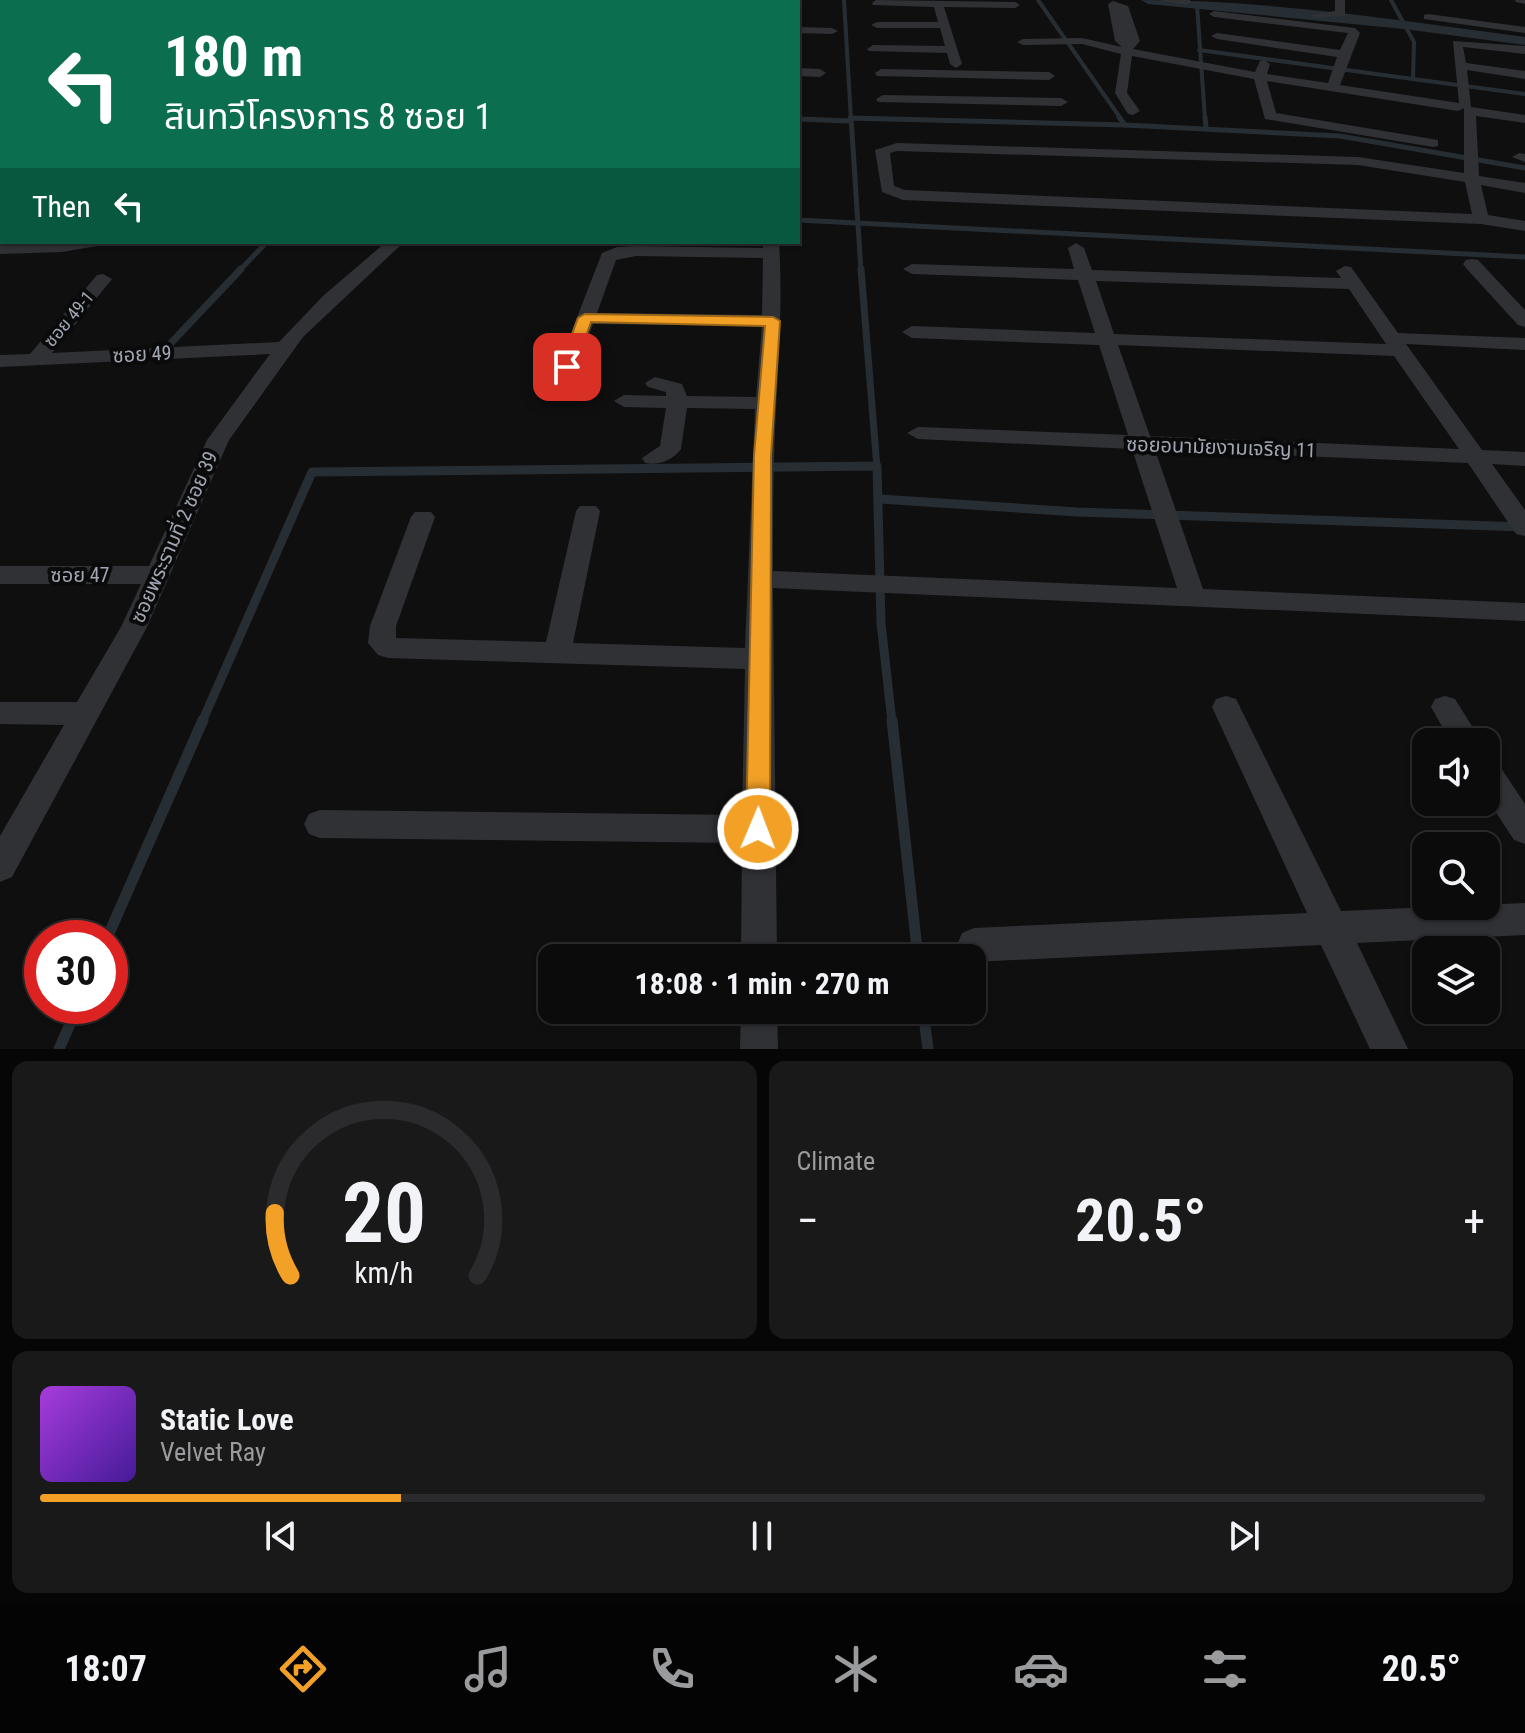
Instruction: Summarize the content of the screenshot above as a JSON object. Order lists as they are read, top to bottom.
{
  "streets": {
    "street": [
      "ซอย 49-1",
      "ซอย 49",
      "ซอยอนามัยงามเจริญ 11",
      "ซอยพระรามที่ 2 ซอย 39",
      "ซอย 47"
    ]
  },
  "crossings": [
    ["ซอย 49-1", "ซอย 49"],
    ["ซอย 49", "ซอยพระรามที่ 2 ซอย 39"],
    ["ซอยพระรามที่ 2 ซอย 39", "ซอย 47"]
  ],
  "page": {
    "turn": ["180 m", "สินทวีโครงการ 8 ซอย 1"],
    "then": "Then",
    "limit": "30",
    "trip": "18:08 · 1 min · 270 m",
    "tile": "Climate",
    "heat": ["−", "20.5°", "+"],
    "song": ["Static Love", "Velvet Ray"],
    "tabs": ["18:07", "20.5°"],
    "gauge": ["20", "km/h"]
  }
}
